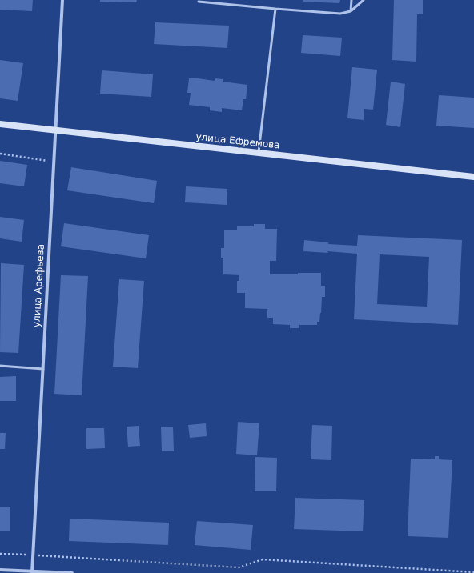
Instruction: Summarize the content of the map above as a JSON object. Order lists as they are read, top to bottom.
{
  "streets": {
    "street": ["улица Ефремова", "улица Арефьева"]
  },
  "crossings": [
    ["улица Ефремова", "улица Арефьева"]
  ]
}
